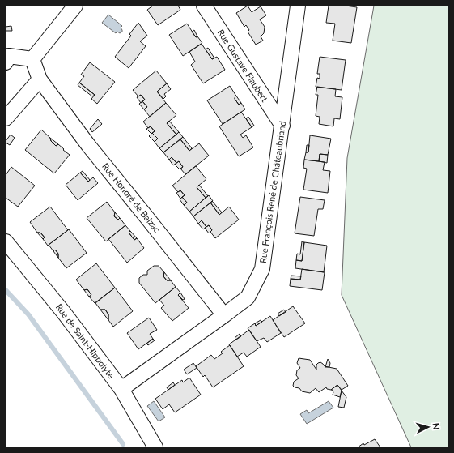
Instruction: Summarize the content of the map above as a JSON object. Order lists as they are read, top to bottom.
{
  "streets": {
    "street": [
      "Rue Gustave Flaubert",
      "Rue François René de Châteaubriand",
      "Rue Honoré de Balzac",
      "Rue de Saint-Hippolyte"
    ]
  },
  "crossings": [
    ["Rue Gustave Flaubert", "Rue François René de Châteaubriand"],
    ["Rue François René de Châteaubriand", "Rue Honoré de Balzac"],
    ["Rue François René de Châteaubriand", "Rue de Saint-Hippolyte"]
  ],
  "north": "right"
}
